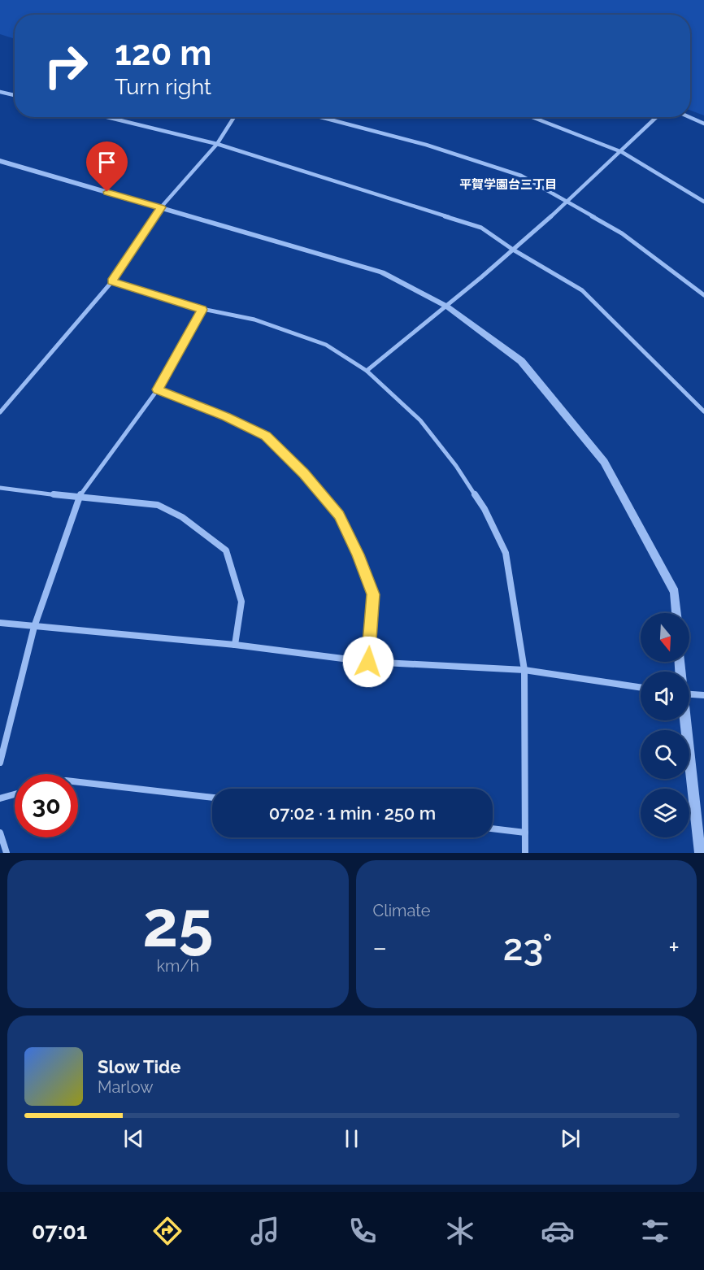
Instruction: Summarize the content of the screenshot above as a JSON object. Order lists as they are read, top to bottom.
{
  "districts": ["平賀学園台三丁目"],
  "north": "bottom",
  "page": {
    "turn": ["120 m", "Turn right"],
    "limit": "30",
    "trip": "07:02 · 1 min · 250 m",
    "tile": [
      ["25", "km/h"],
      "Climate"
    ],
    "heat": ["−", "23°", "+"],
    "song": ["Slow Tide", "Marlow"],
    "tabs": "07:01"
  }
}
